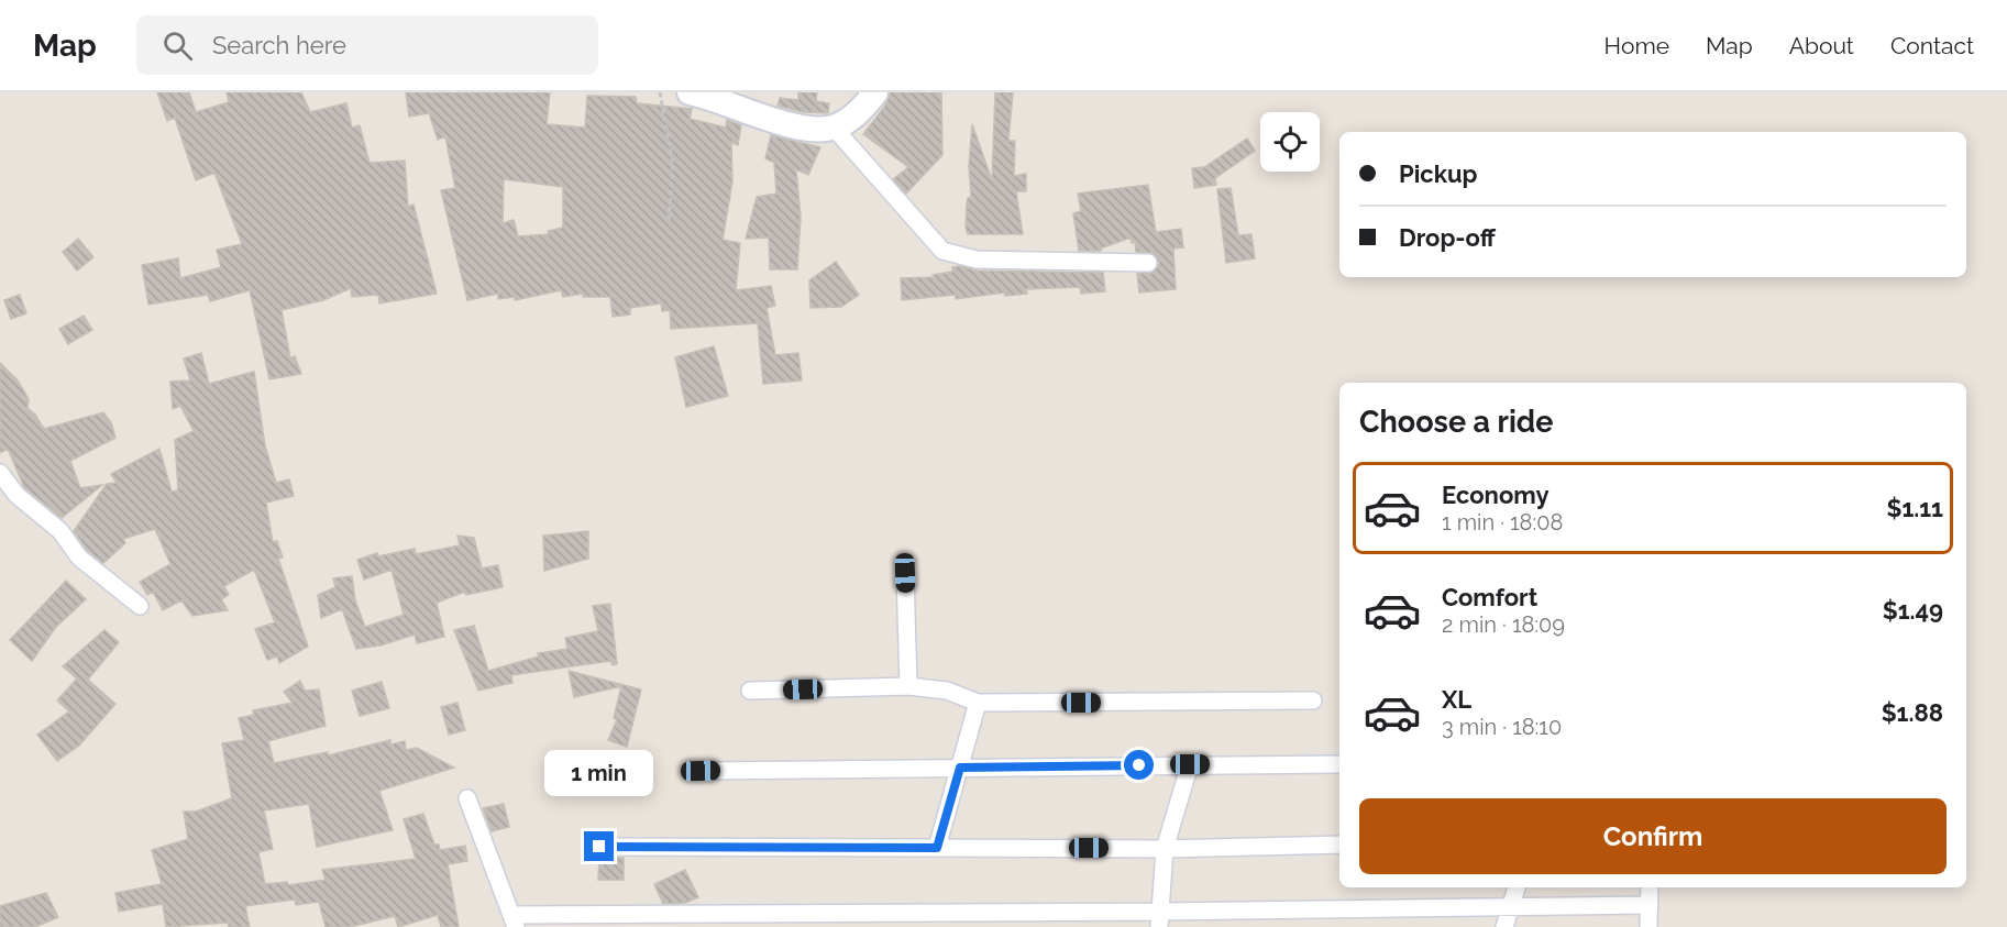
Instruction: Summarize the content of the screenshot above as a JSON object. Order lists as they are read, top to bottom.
{
  "page": {
    "header": "Map",
    "search": "Search here",
    "nav": [
      "Home",
      "Map",
      "About",
      "Contact"
    ],
    "banner": ["Pickup", "Drop-off"],
    "heading": "Choose a ride",
    "list": [
      {
        "name": "Economy",
        "note": "1 min · 18:08",
        "value": "$1.11"
      },
      {
        "name": "Comfort",
        "note": "2 min · 18:09",
        "value": "$1.49"
      },
      {
        "name": "XL",
        "note": "3 min · 18:10",
        "value": "$1.88"
      }
    ],
    "bubble": "1 min",
    "buttons": "Confirm"
  }
}
